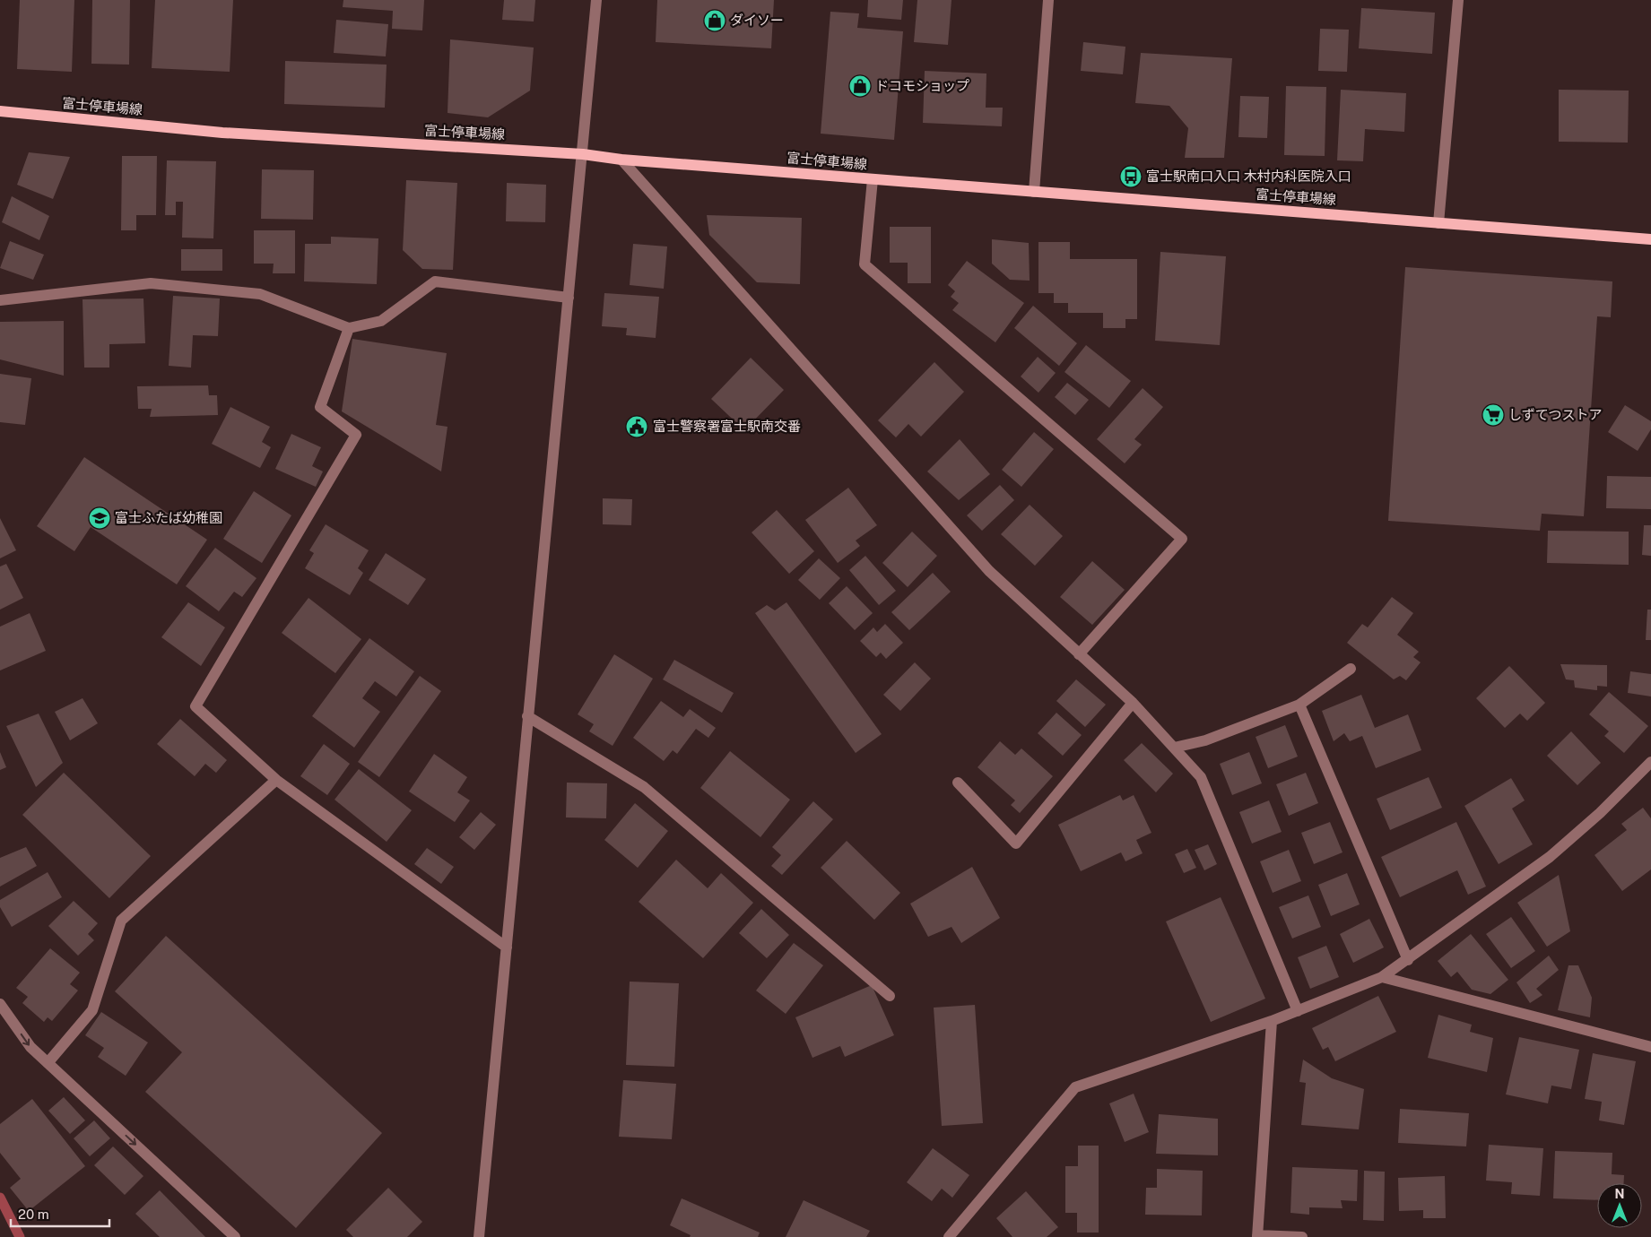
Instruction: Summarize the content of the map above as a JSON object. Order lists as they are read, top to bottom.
{
  "streets": {
    "main road": ["富士停車場線"]
  },
  "places": {
    "shop": ["ダイソー", "ドコモショップ"],
    "bus stop": ["富士駅南口入口 木村内科医院入口"],
    "supermarket": ["しずてつストア"],
    "public building": ["富士警察署富士駅南交番"],
    "school or university": ["富士ふたば幼稚園"]
  },
  "scale_bar": "20 m",
  "north": "top"
}
